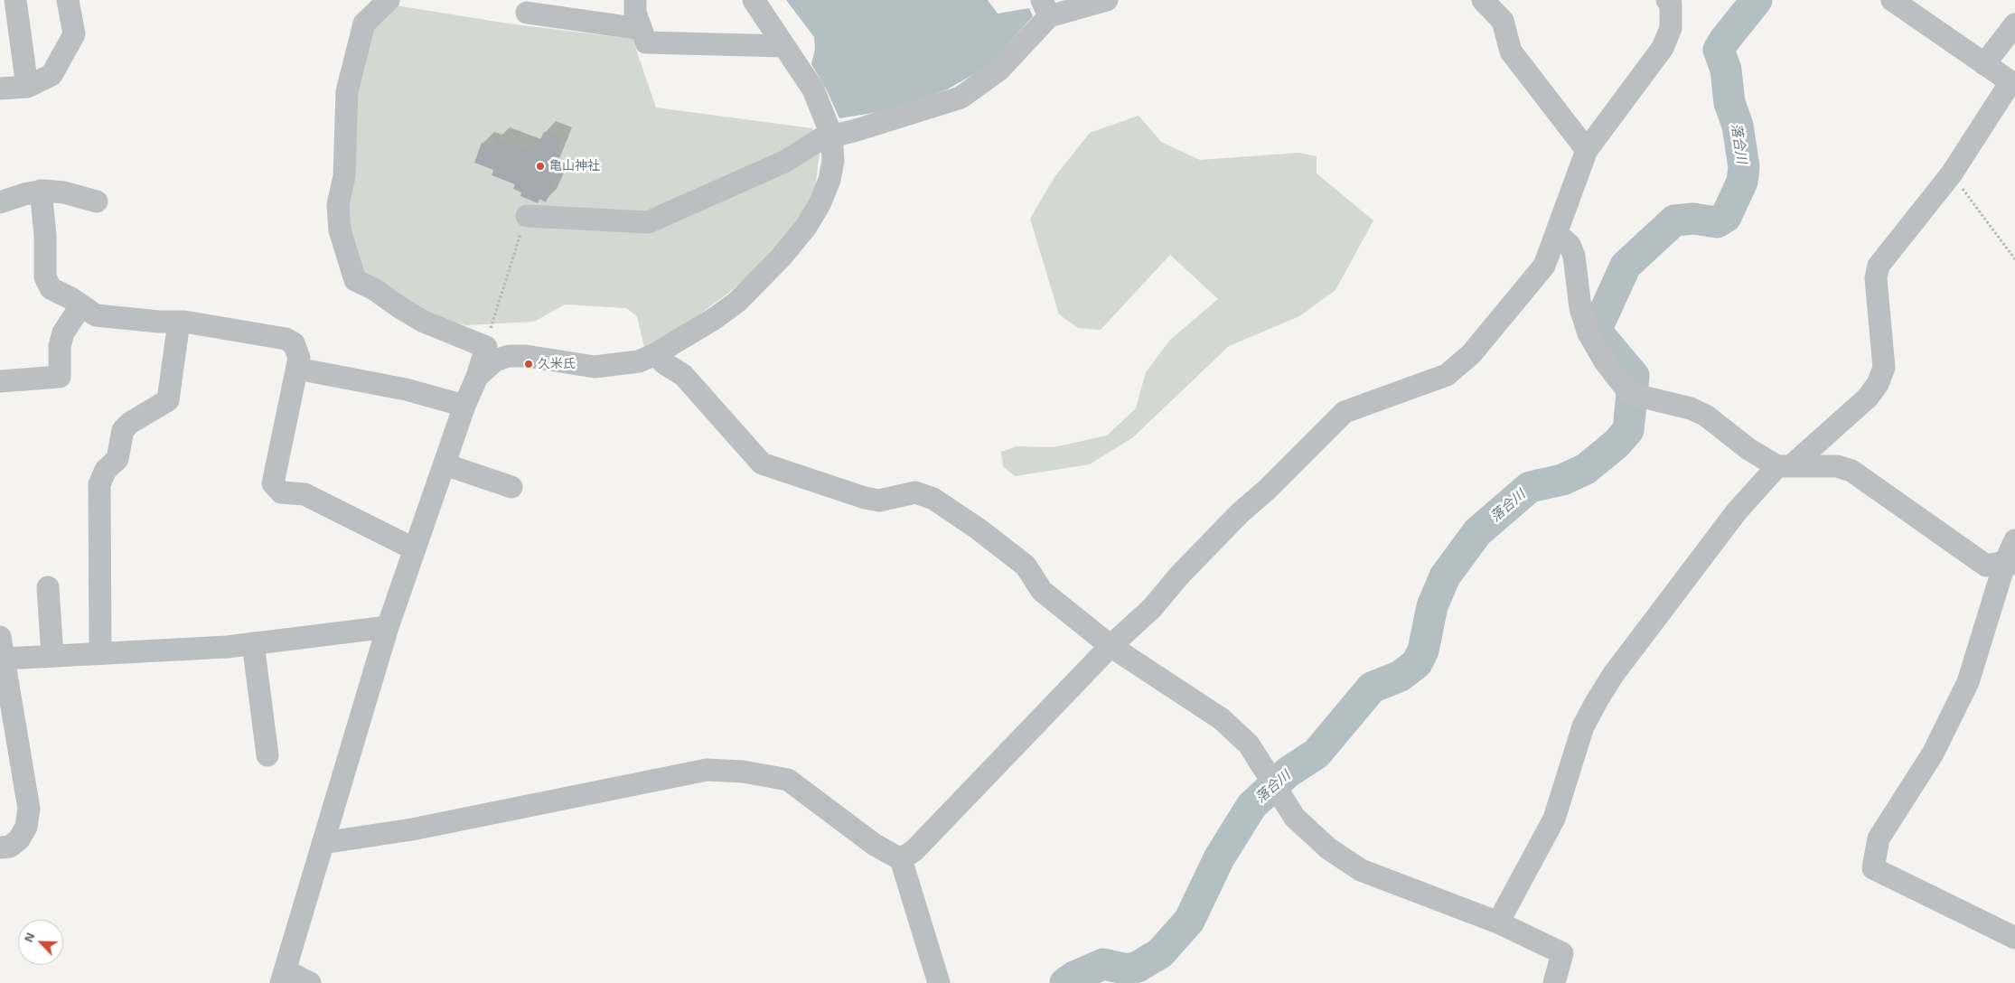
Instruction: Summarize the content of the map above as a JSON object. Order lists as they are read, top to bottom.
{
  "water": ["落合川"],
  "places": ["亀山神社", "久米氏"],
  "north": "top left"
}
